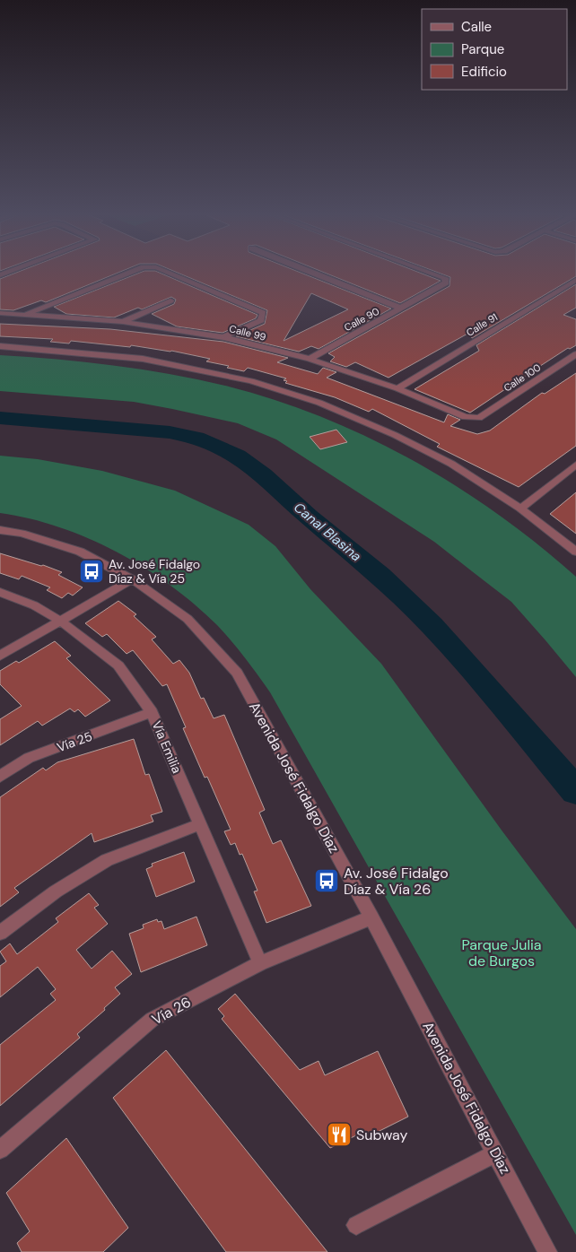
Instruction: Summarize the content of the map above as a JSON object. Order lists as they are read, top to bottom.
{
  "streets": {
    "street": [
      "Calle 90",
      "Calle 91",
      "Calle 99",
      "Calle 100",
      "Vía 25",
      "Vía Emilia",
      "Avenida José Fidalgo Díaz",
      "Vía 26"
    ]
  },
  "crossings": [
    ["Calle 90", "Calle 99"],
    ["Calle 91", "Calle 99"],
    ["Calle 99", "Calle 100"],
    ["Vía 25", "Vía Emilia"],
    ["Vía Emilia", "Vía 26"],
    ["Avenida José Fidalgo Díaz", "Vía 26"]
  ],
  "water": ["Canal Blasina"],
  "parks": ["Parque Julia de Burgos"],
  "places": {
    "bus stop": ["Av. José Fidalgo Díaz & Vía 25", "Av. José Fidalgo Díaz & Vía 26"],
    "restaurant": ["Subway"]
  },
  "legend": ["Calle", "Parque", "Edificio"]
}
